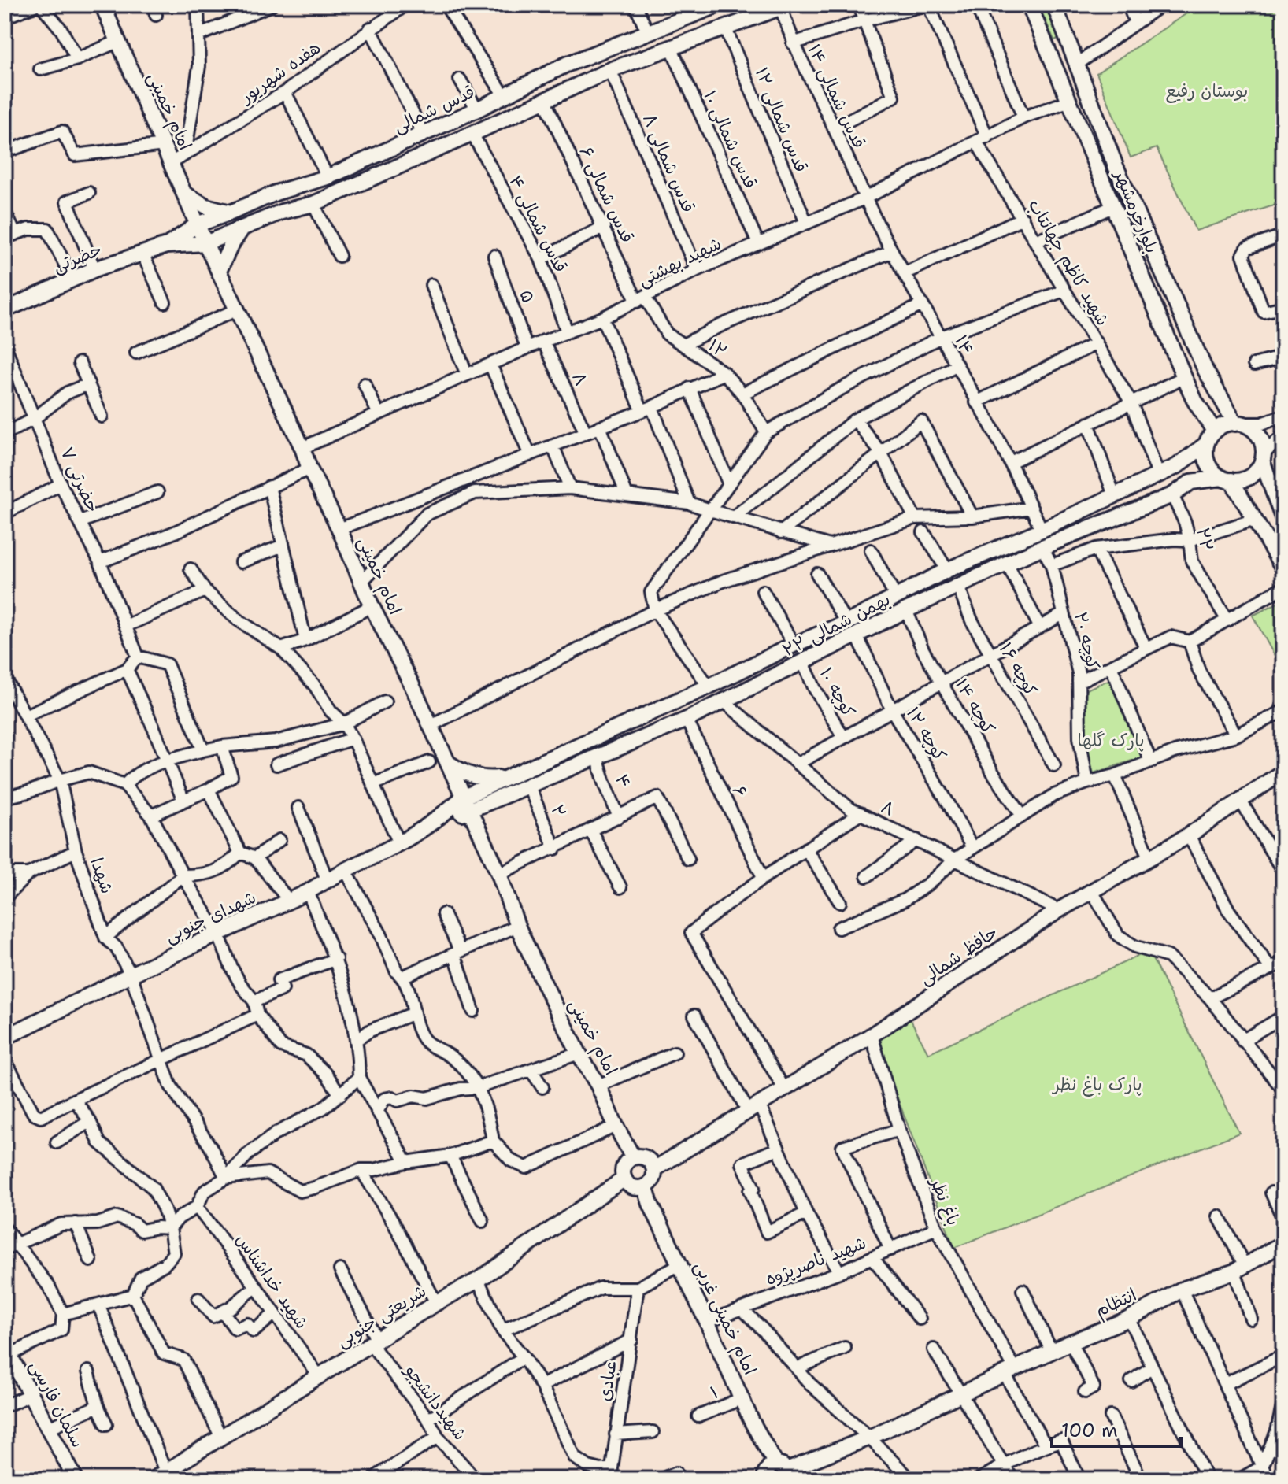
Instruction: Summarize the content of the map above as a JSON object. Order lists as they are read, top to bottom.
{
  "streets": {
    "main road": [
      "قدس شمالی",
      "امام خمینی",
      "بلوارخرمشهر",
      "حضرتی",
      "۲۲ بهمن شمالی",
      "شهدای جنوبی",
      "حافظ شمالی",
      "انتظام",
      "شریعتی جنوبی",
      "امام خمینی غربی",
      "سلمان فارسی"
    ],
    "street": [
      "هفده شهریور",
      "قدس شمالی ۱۴",
      "قدس شمالی ۱۲",
      "قدس شمالی ۱۰",
      "قدس شمالی ۸",
      "قدس شمالی ۶",
      "قدس شمالی ۴",
      "شهید بهشتی",
      "شهید کاظم جهانتاب",
      "۵",
      "۱۴",
      "۱۲",
      "۸",
      "حضرتی ۷",
      "۲۲",
      "کوچه ۲۰",
      "کوچه ۱۶",
      "کوچه ۱۰",
      "کوچه ۱۴",
      "کوچه ۱۲",
      "۴",
      "۶",
      "۲",
      "شهدا",
      "باغ نظر",
      "شهید ناصرپژوه",
      "شهید خداشناس",
      "عبادی",
      "۱",
      "شهیددانشجو"
    ]
  },
  "crossings": [
    ["هفده شهریور", "امام خمینی"],
    ["قدس شمالی ۱۴", "شهید بهشتی"],
    ["قدس شمالی ۱۴", "۱۴"],
    ["قدس شمالی", "امام خمینی"],
    ["قدس شمالی", "حضرتی"],
    ["امام خمینی", "شهید بهشتی"],
    ["امام خمینی", "۲۲ بهمن شمالی"],
    ["امام خمینی", "شهدای جنوبی"],
    ["امام خمینی", "حافظ شمالی"],
    ["امام خمینی", "شریعتی جنوبی"],
    ["امام خمینی", "امام خمینی غربی"],
    ["قدس شمالی ۱۲", "شهید بهشتی"],
    ["قدس شمالی ۱۰", "شهید بهشتی"],
    ["قدس شمالی ۸", "شهید بهشتی"],
    ["قدس شمالی ۶", "شهید بهشتی"],
    ["قدس شمالی ۶", "۱۲"],
    ["بلوارخرمشهر", "شهید بهشتی"],
    ["بلوارخرمشهر", "۲۲ بهمن شمالی"],
    ["قدس شمالی ۴", "شهید بهشتی"],
    ["شهید بهشتی", "شهید کاظم جهانتاب"],
    ["شهید بهشتی", "۵"],
    ["شهید بهشتی", "۱۴"],
    ["شهید بهشتی", "۱۲"],
    ["شهید بهشتی", "۸"],
    ["شهید کاظم جهانتاب", "۲۲ بهمن شمالی"],
    ["۱۴", "۲۲ بهمن شمالی"],
    ["۸", "۲۲ بهمن شمالی"],
    ["۸", "حافظ شمالی"],
    ["۲۲", "۲۲ بهمن شمالی"],
    ["۲۲ بهمن شمالی", "کوچه ۲۰"],
    ["۲۲ بهمن شمالی", "کوچه ۱۶"],
    ["۲۲ بهمن شمالی", "کوچه ۱۰"],
    ["۲۲ بهمن شمالی", "کوچه ۱۴"],
    ["۲۲ بهمن شمالی", "کوچه ۱۲"],
    ["۲۲ بهمن شمالی", "۴"],
    ["۲۲ بهمن شمالی", "۶"],
    ["۲۲ بهمن شمالی", "۲"],
    ["۲۲ بهمن شمالی", "شهدای جنوبی"],
    ["شهدا", "شهدای جنوبی"],
    ["حافظ شمالی", "باغ نظر"],
    ["حافظ شمالی", "شریعتی جنوبی"],
    ["حافظ شمالی", "امام خمینی غربی"],
    ["باغ نظر", "شهید ناصرپژوه"],
    ["باغ نظر", "انتظام"],
    ["شهید ناصرپژوه", "امام خمینی غربی"],
    ["شهید خداشناس", "شریعتی جنوبی"],
    ["انتظام", "امام خمینی غربی"],
    ["شریعتی جنوبی", "امام خمینی غربی"],
    ["شریعتی جنوبی", "شهیددانشجو"],
    ["امام خمینی غربی", "۱"]
  ],
  "parks": ["بوستان رفیع", "پارک گلها", "پارک باغ نظر"],
  "scale_bar": "100 m"
}
